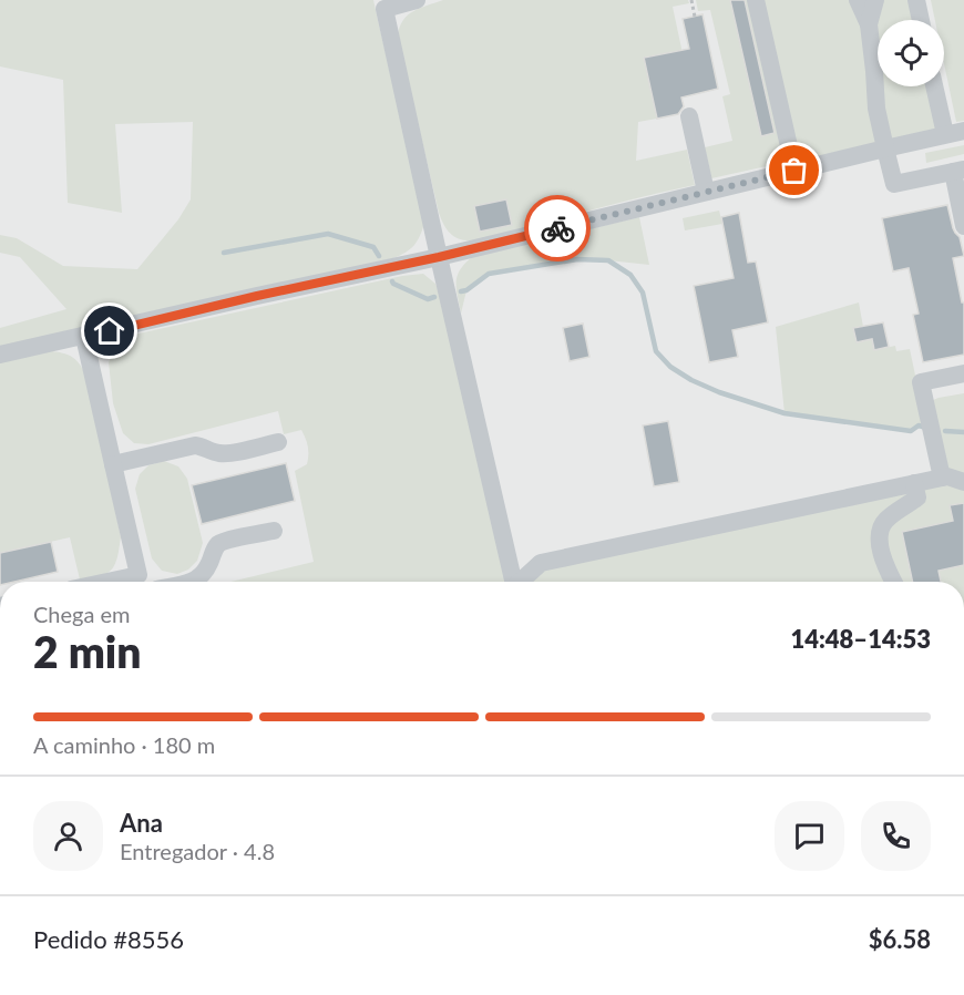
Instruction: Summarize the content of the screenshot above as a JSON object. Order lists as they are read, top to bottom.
{
  "page": {
    "heading": ["2 min", "Chega em", "14:48–14:53"],
    "panel": [
      "Ana",
      "Entregador · 4.8",
      "Pedido #8556",
      "$6.58"
    ],
    "bar": "A caminho · 180 m"
  }
}
